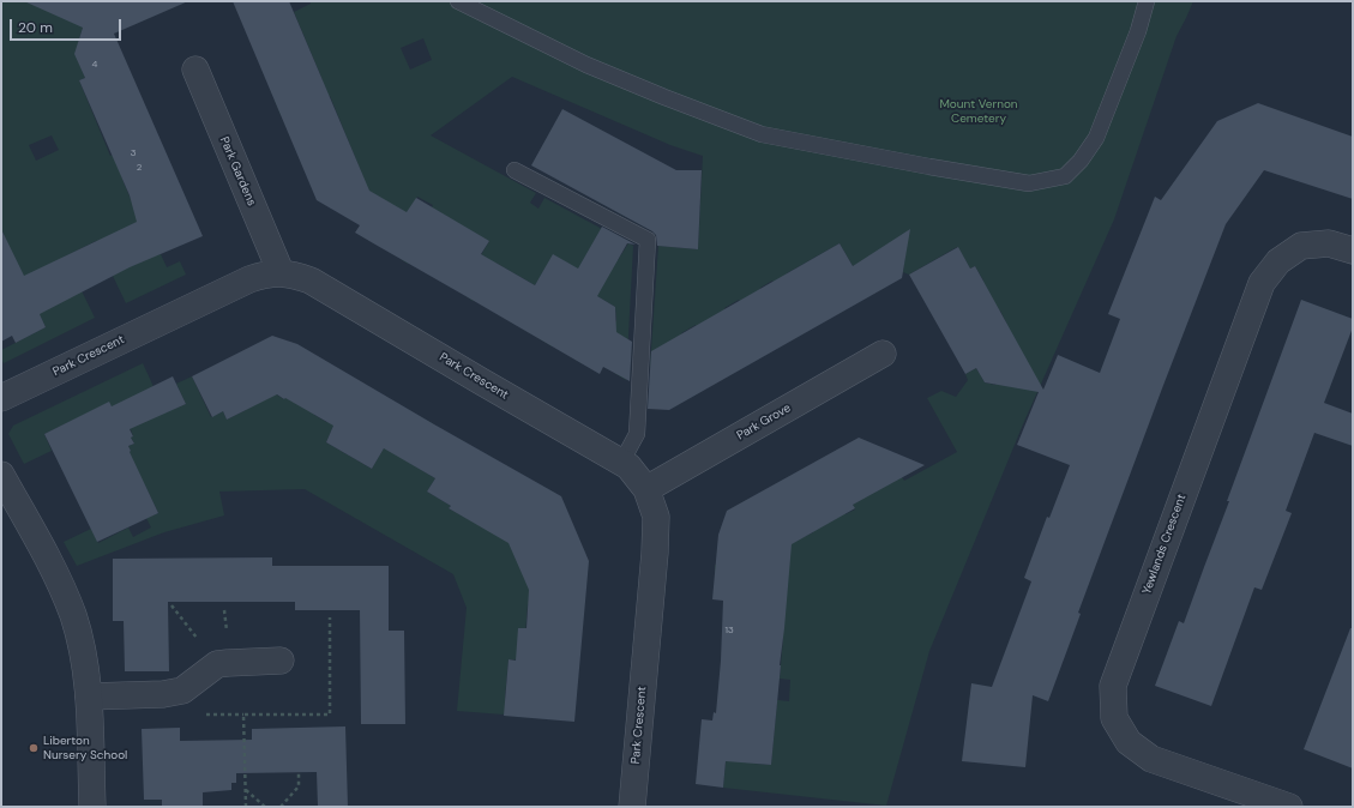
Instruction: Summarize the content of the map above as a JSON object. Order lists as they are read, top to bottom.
{
  "streets": {
    "street": [
      "Park Gardens",
      "Park Crescent",
      "Park Grove",
      "Yewlands Crescent"
    ]
  },
  "crossings": [
    ["Park Gardens", "Park Crescent"],
    ["Park Crescent", "Park Grove"]
  ],
  "parks": ["Mount Vernon Cemetery"],
  "places": ["Liberton Nursery School"],
  "house_numbers": [
    "4",
    "3",
    "2",
    "13"
  ],
  "scale_bar": "20 m"
}
